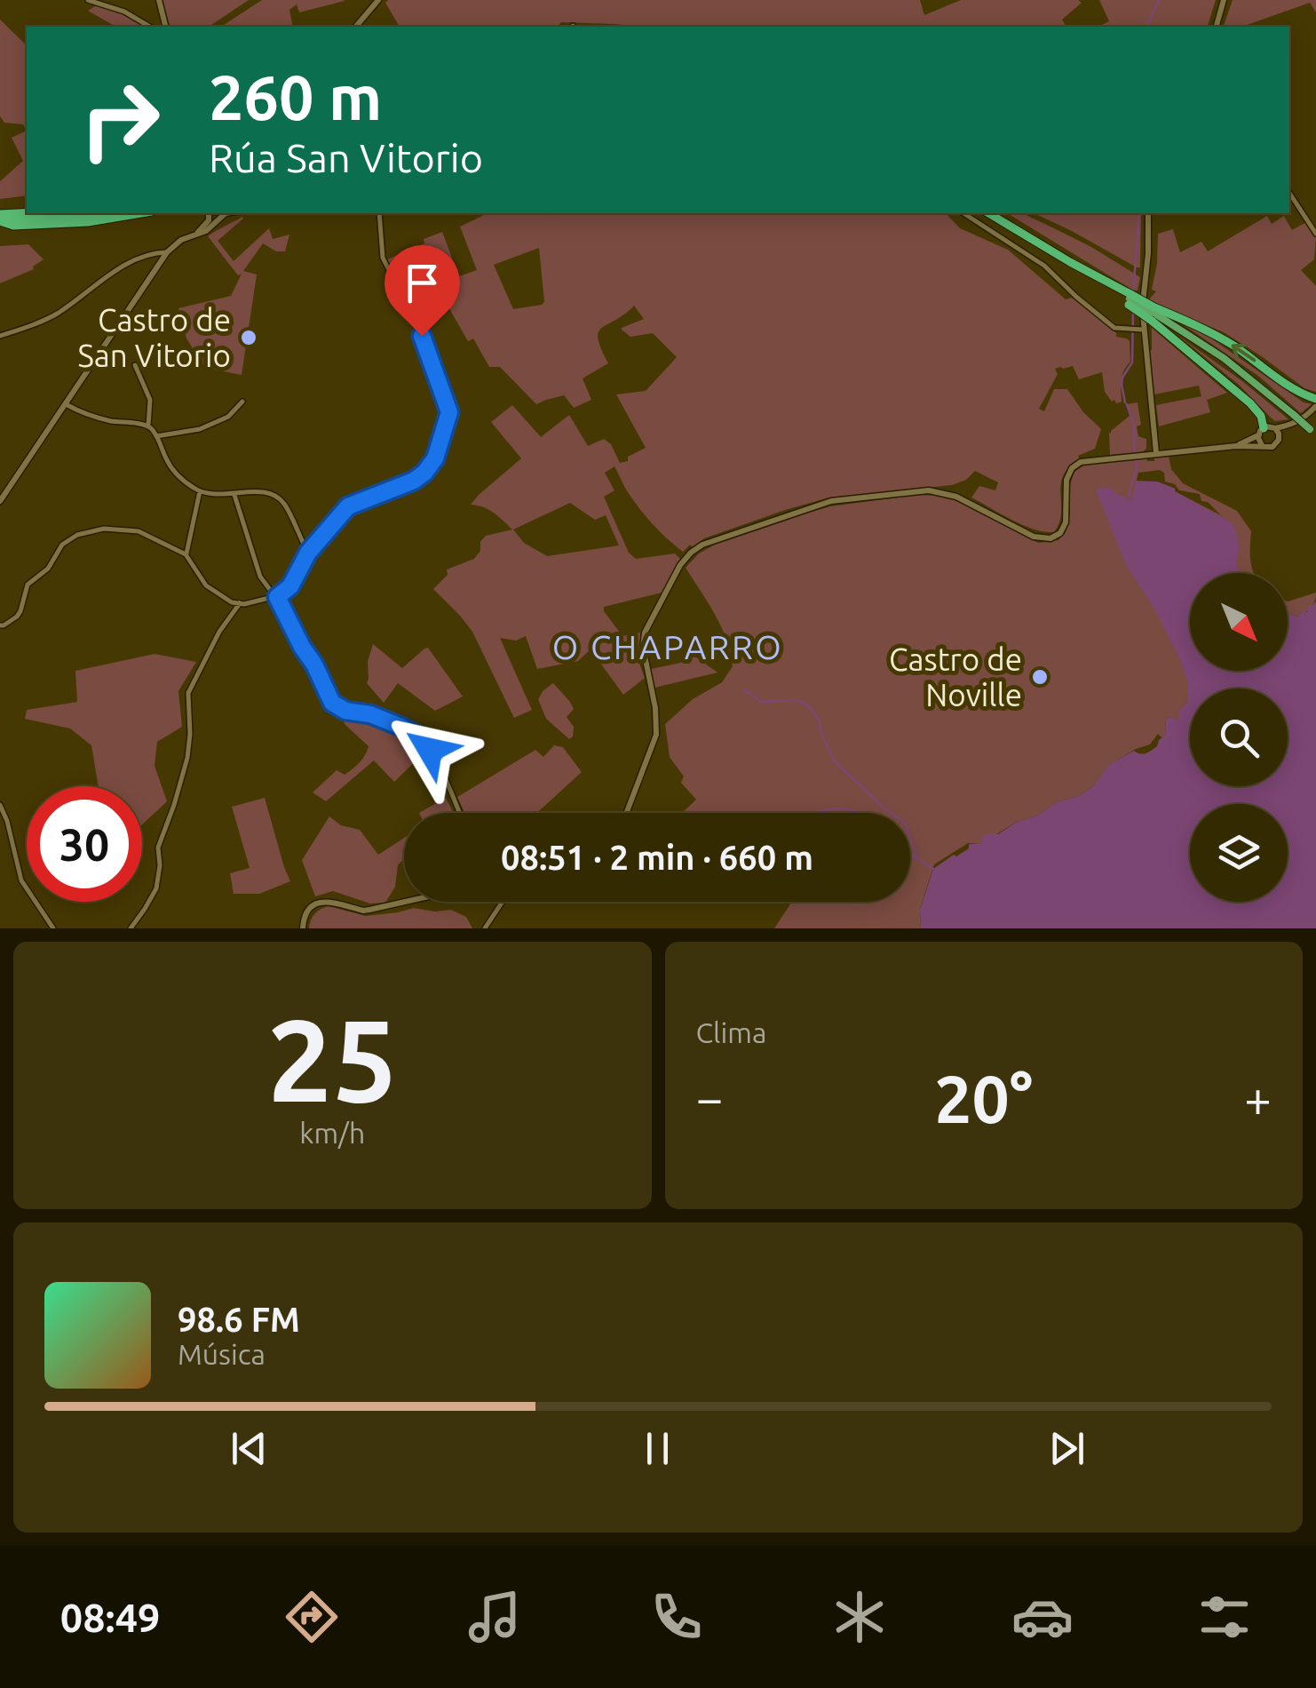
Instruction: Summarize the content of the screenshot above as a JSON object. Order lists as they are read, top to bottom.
{
  "districts": ["O CHAPARRO"],
  "places": ["Castro de San Vitorio", "Castro de Noville"],
  "north": "bottom right",
  "page": {
    "turn": ["260 m", "Rúa San Vitorio"],
    "limit": "30",
    "trip": "08:51 · 2 min · 660 m",
    "tile": [
      ["25", "km/h"],
      "Clima"
    ],
    "heat": ["−", "20°", "+"],
    "song": ["98.6 FM", "Música"],
    "tabs": "08:49"
  }
}
